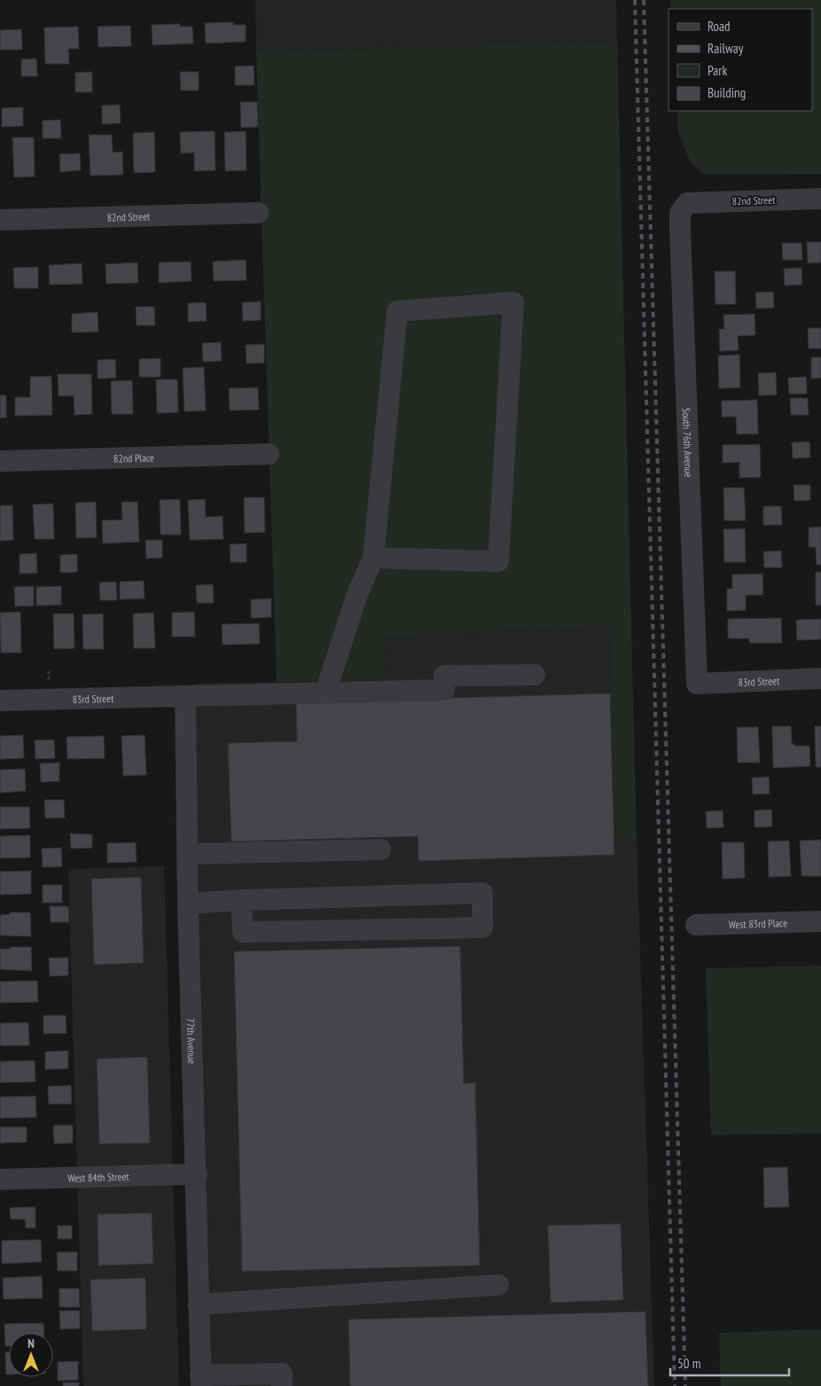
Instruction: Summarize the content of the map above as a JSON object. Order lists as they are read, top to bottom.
{
  "streets": {
    "street": [
      "82nd Street",
      "South 76th Avenue",
      "82nd Place",
      "83rd Street",
      "West 83rd Place",
      "77th Avenue",
      "West 84th Street"
    ]
  },
  "crossings": [
    ["82nd Street", "South 76th Avenue"],
    ["South 76th Avenue", "83rd Street"],
    ["83rd Street", "77th Avenue"],
    ["77th Avenue", "West 84th Street"]
  ],
  "legend": [
    "Road",
    "Railway",
    "Park",
    "Building"
  ],
  "scale_bar": "50 m",
  "north": "top"
}
